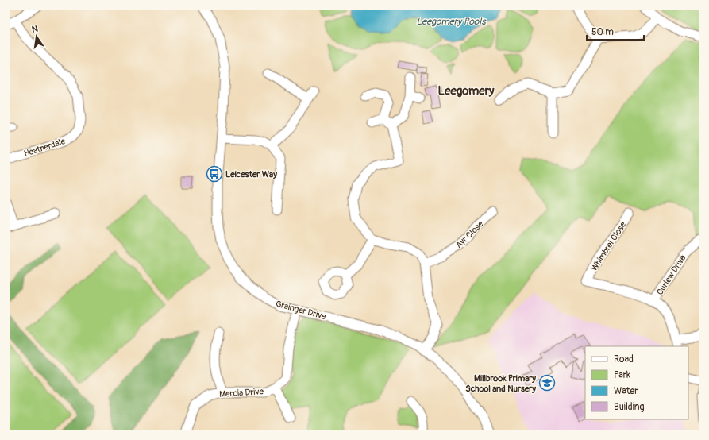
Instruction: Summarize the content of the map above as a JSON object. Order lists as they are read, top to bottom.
{
  "streets": {
    "street": [
      "Heatherdale",
      "Ayr Close",
      "Whimbrel Close",
      "Curlew Drive",
      "Grainger Drive",
      "Mercia Drive"
    ]
  },
  "crossings": [
    ["Whimbrel Close", "Curlew Drive"],
    ["Grainger Drive", "Mercia Drive"]
  ],
  "districts": ["Leegomery"],
  "water": ["Leegomery Pools"],
  "places": {
    "bus stop": ["Leicester Way"],
    "school or university": ["Millbrook Primary School and Nursery"]
  },
  "legend": [
    "Road",
    "Park",
    "Water",
    "Building"
  ],
  "scale_bar": "50 m",
  "north": "top"
}
